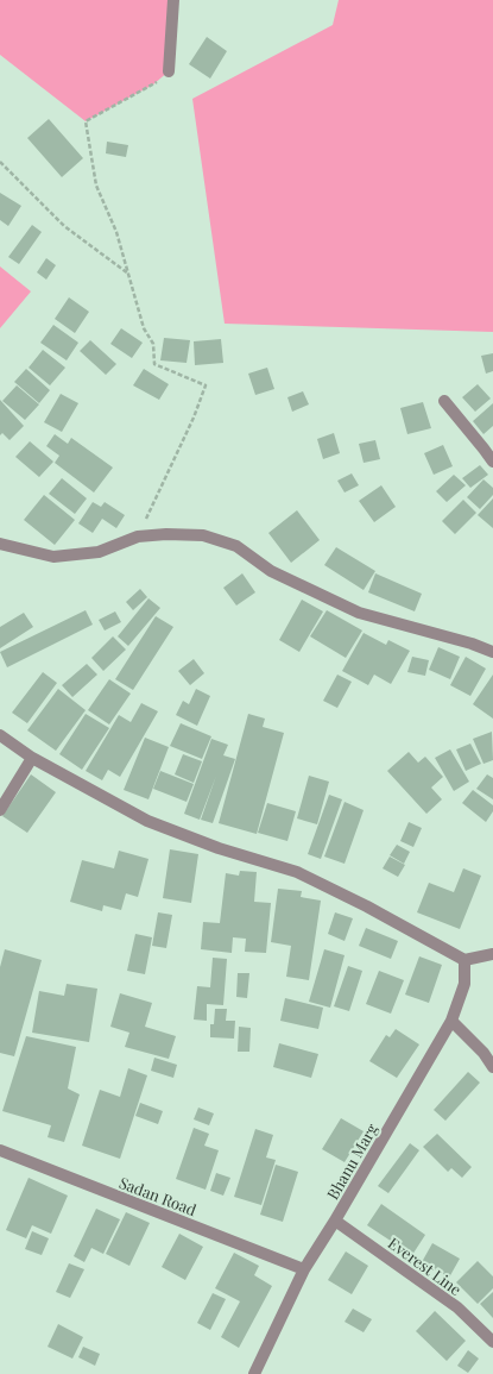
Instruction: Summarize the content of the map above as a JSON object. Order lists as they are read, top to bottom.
{
  "streets": {
    "street": ["Bhanu Marg", "Sadan Road", "Everest Line"]
  },
  "crossings": [
    ["Bhanu Marg", "Sadan Road"],
    ["Bhanu Marg", "Everest Line"]
  ]
}
